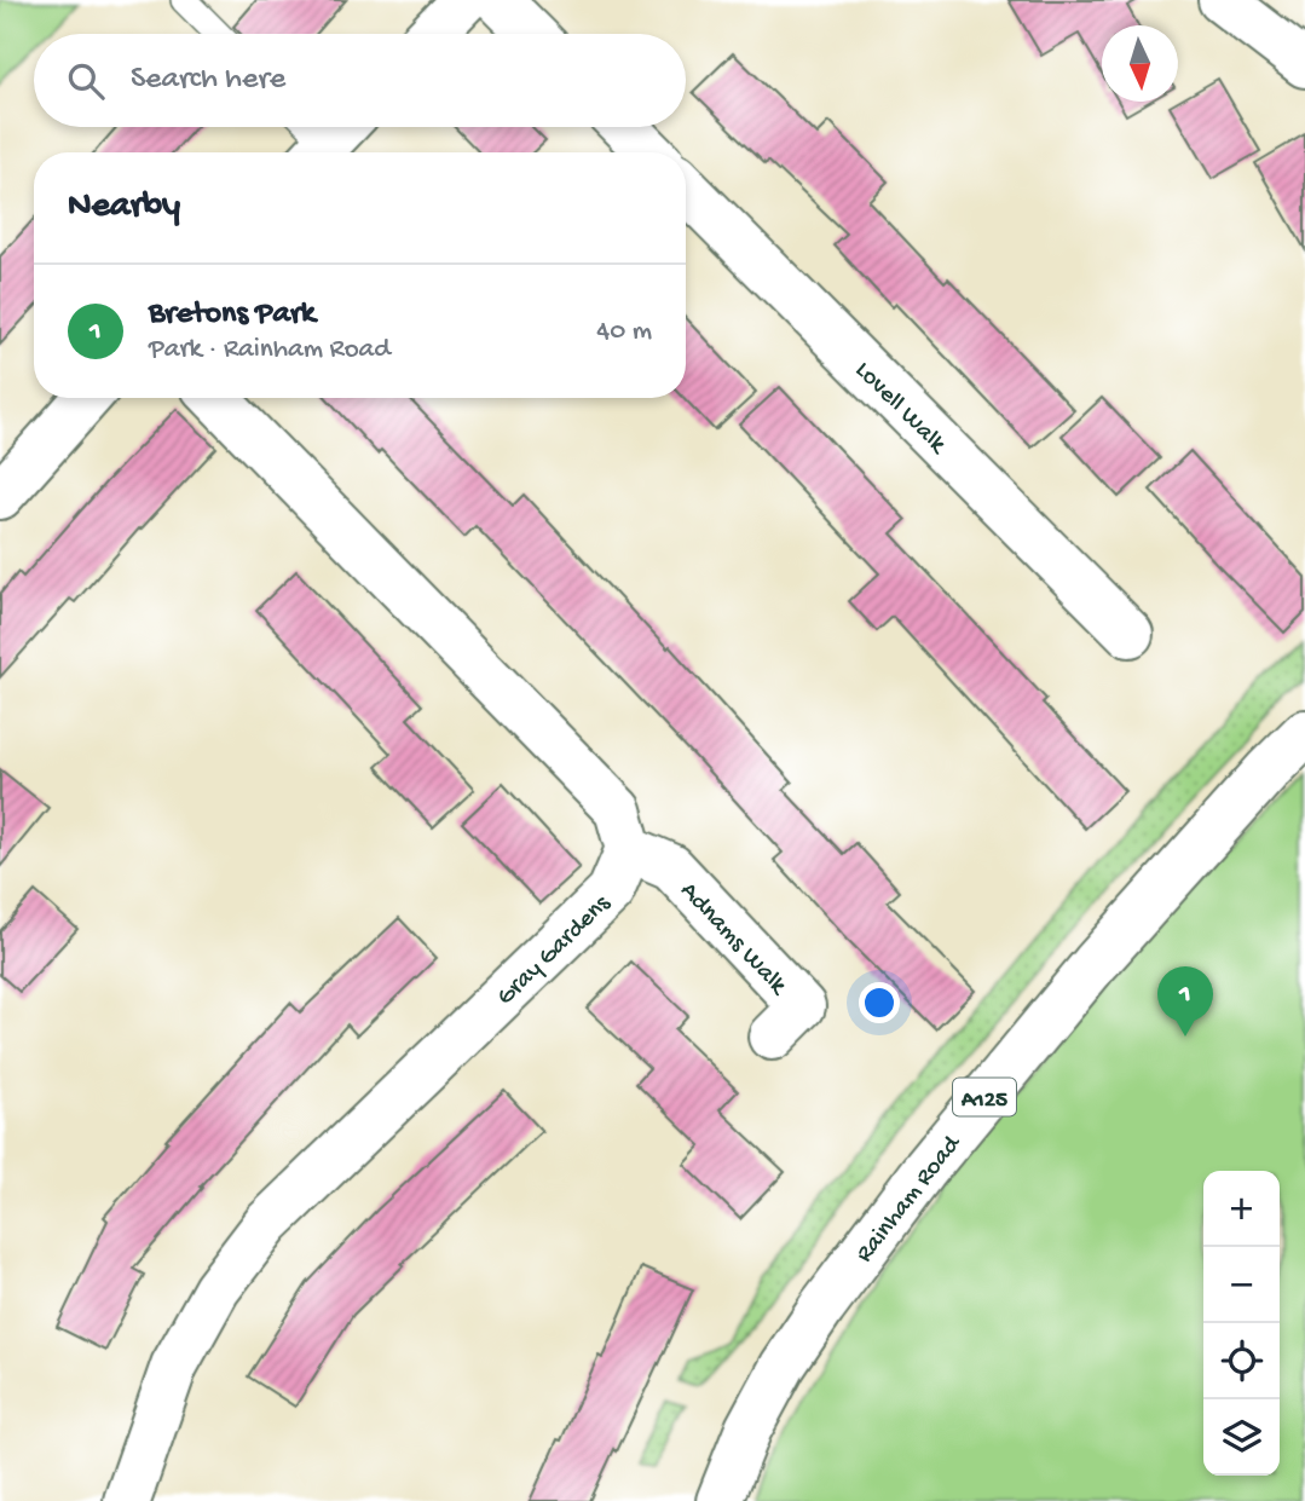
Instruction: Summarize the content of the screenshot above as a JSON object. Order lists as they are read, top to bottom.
{
  "streets": {
    "street": [
      "Lovell Walk",
      "Adnams Walk",
      "Gray Gardens",
      "A125",
      "Rainham Road"
    ]
  },
  "crossings": [
    ["Adnams Walk", "Gray Gardens"]
  ],
  "north": "bottom",
  "page": {
    "search": "Search here",
    "heading": "Nearby",
    "list": [
      {
        "mark": "1",
        "name": "Bretons Park",
        "note": "Park · Rainham Road",
        "value": "40 m"
      }
    ],
    "pins": "1",
    "map_buttons": ["+", "−"]
  }
}
